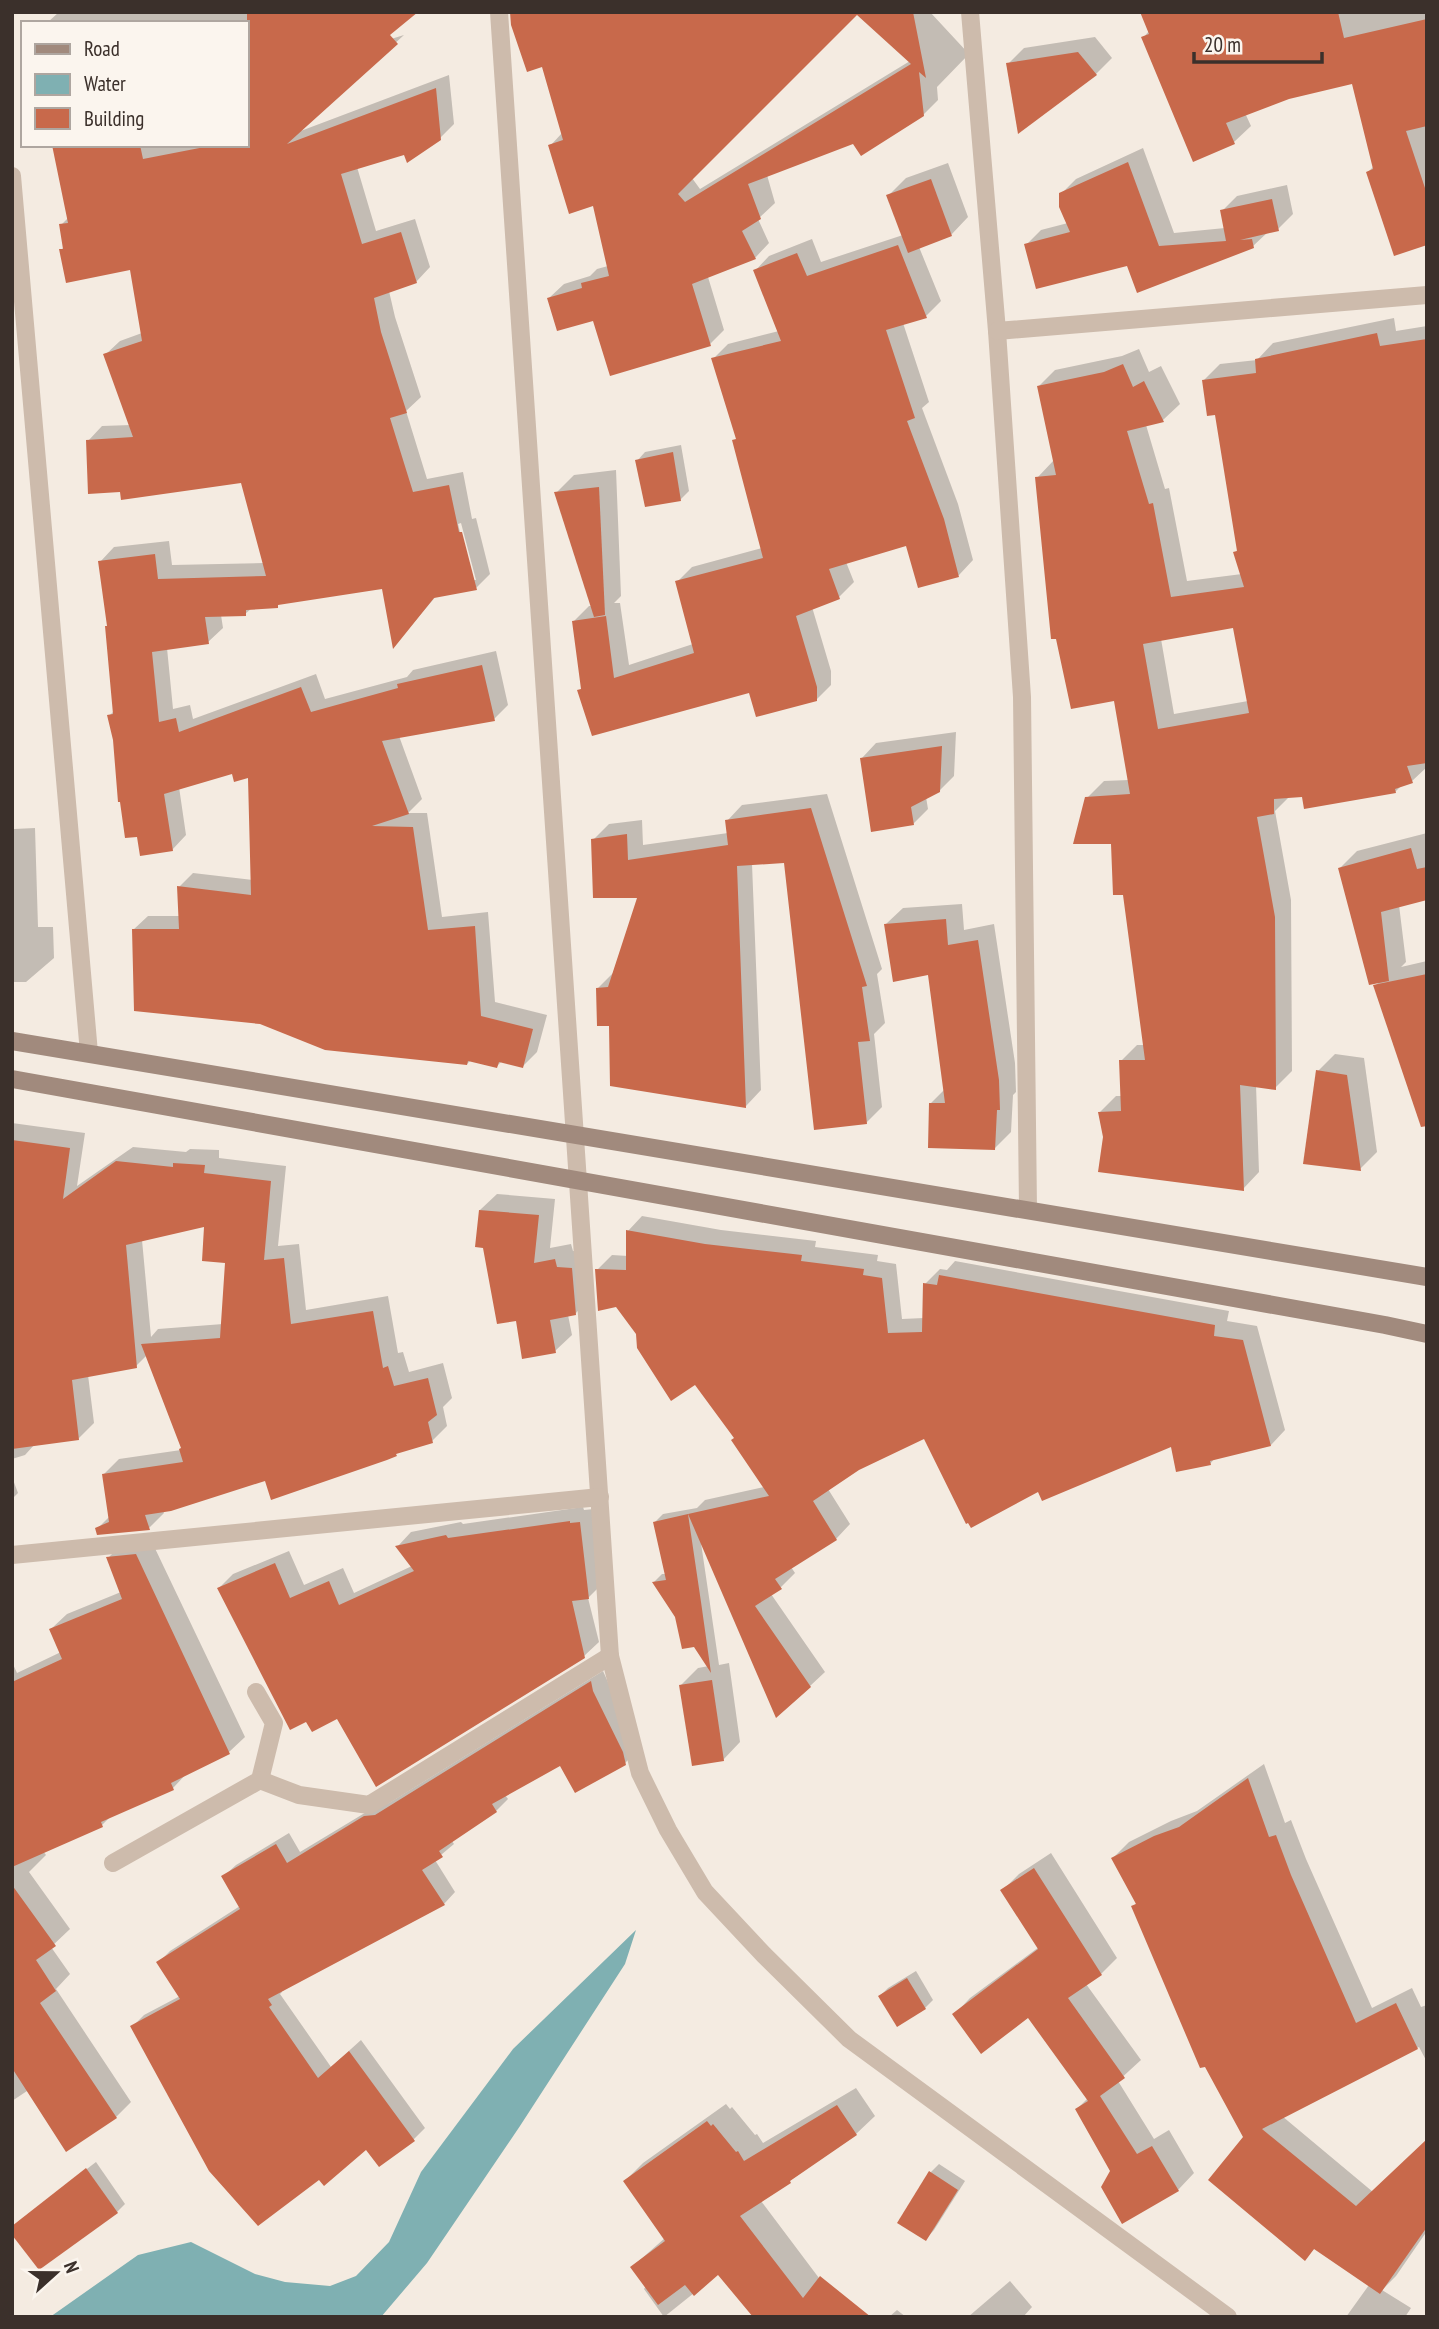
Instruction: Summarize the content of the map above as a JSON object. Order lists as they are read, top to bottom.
{
  "legend": ["Road", "Water", "Building"],
  "scale_bar": "20 m",
  "north": "right"
}
